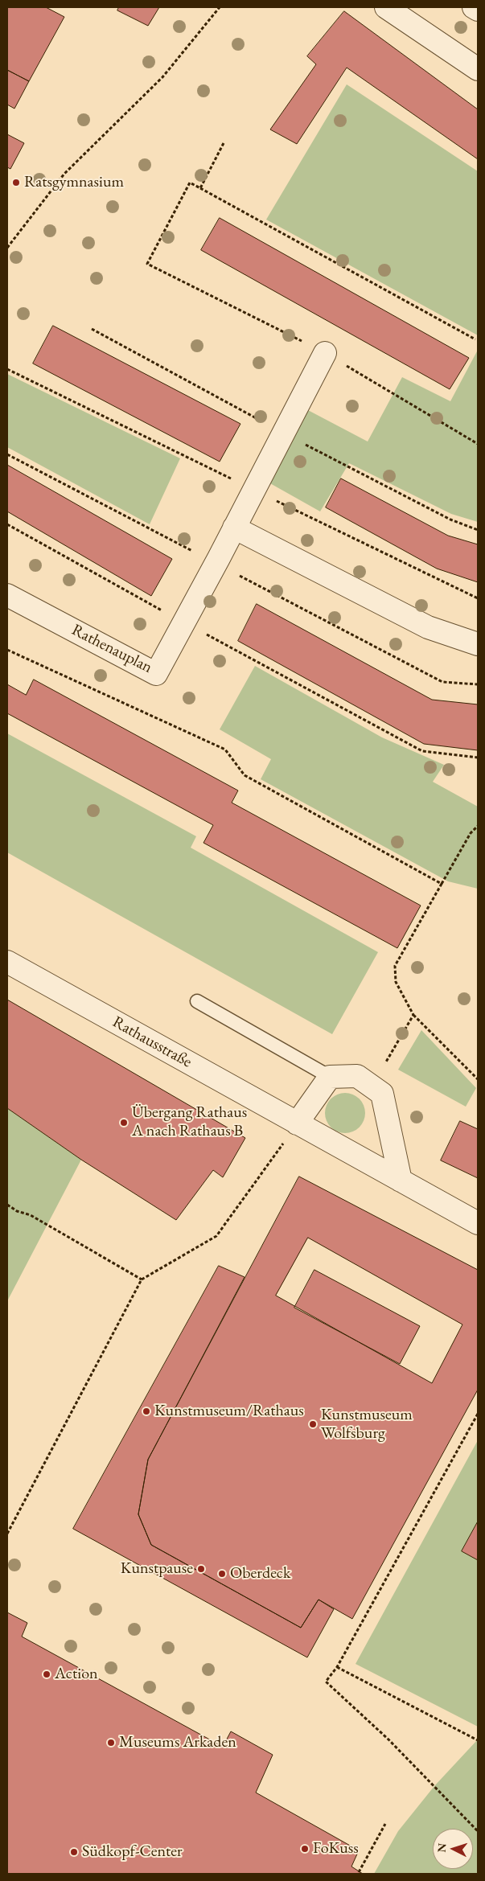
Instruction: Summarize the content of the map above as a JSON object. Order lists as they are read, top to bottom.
{
  "streets": {
    "street": ["Rathenauplan", "Rathausstraße"]
  },
  "places": [
    "Ratsgymnasium",
    "Übergang Rathaus A nach Rathaus B",
    "Kunstmuseum/Rathaus",
    "Kunstmuseum Wolfsburg",
    "Kunstpause",
    "Oberdeck",
    "Action",
    "Museums Arkaden",
    "FoKuss",
    "Südkopf-Center"
  ],
  "north": "left"
}
